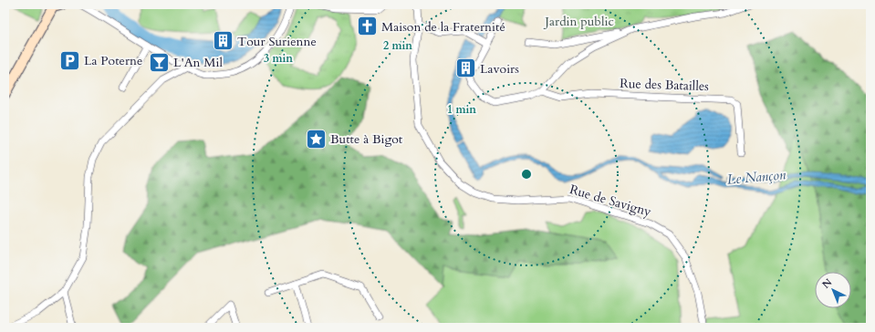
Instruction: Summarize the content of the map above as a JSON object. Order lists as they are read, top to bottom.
{
  "streets": {
    "street": ["Rue des Batailles", "Rue de Savigny"]
  },
  "water": ["Le Nançon"],
  "parks": ["Jardin public"],
  "places": {
    "church": ["Maison de la Fraternité"],
    "building": ["Tour Surienne", "Lavoirs"],
    "parking": ["La Poterne"],
    "bar": ["L'An Mil"],
    "place": ["Butte à Bigot"]
  },
  "north": "top left",
  "rings": ["2 min", "3 min", "1 min"]
}
